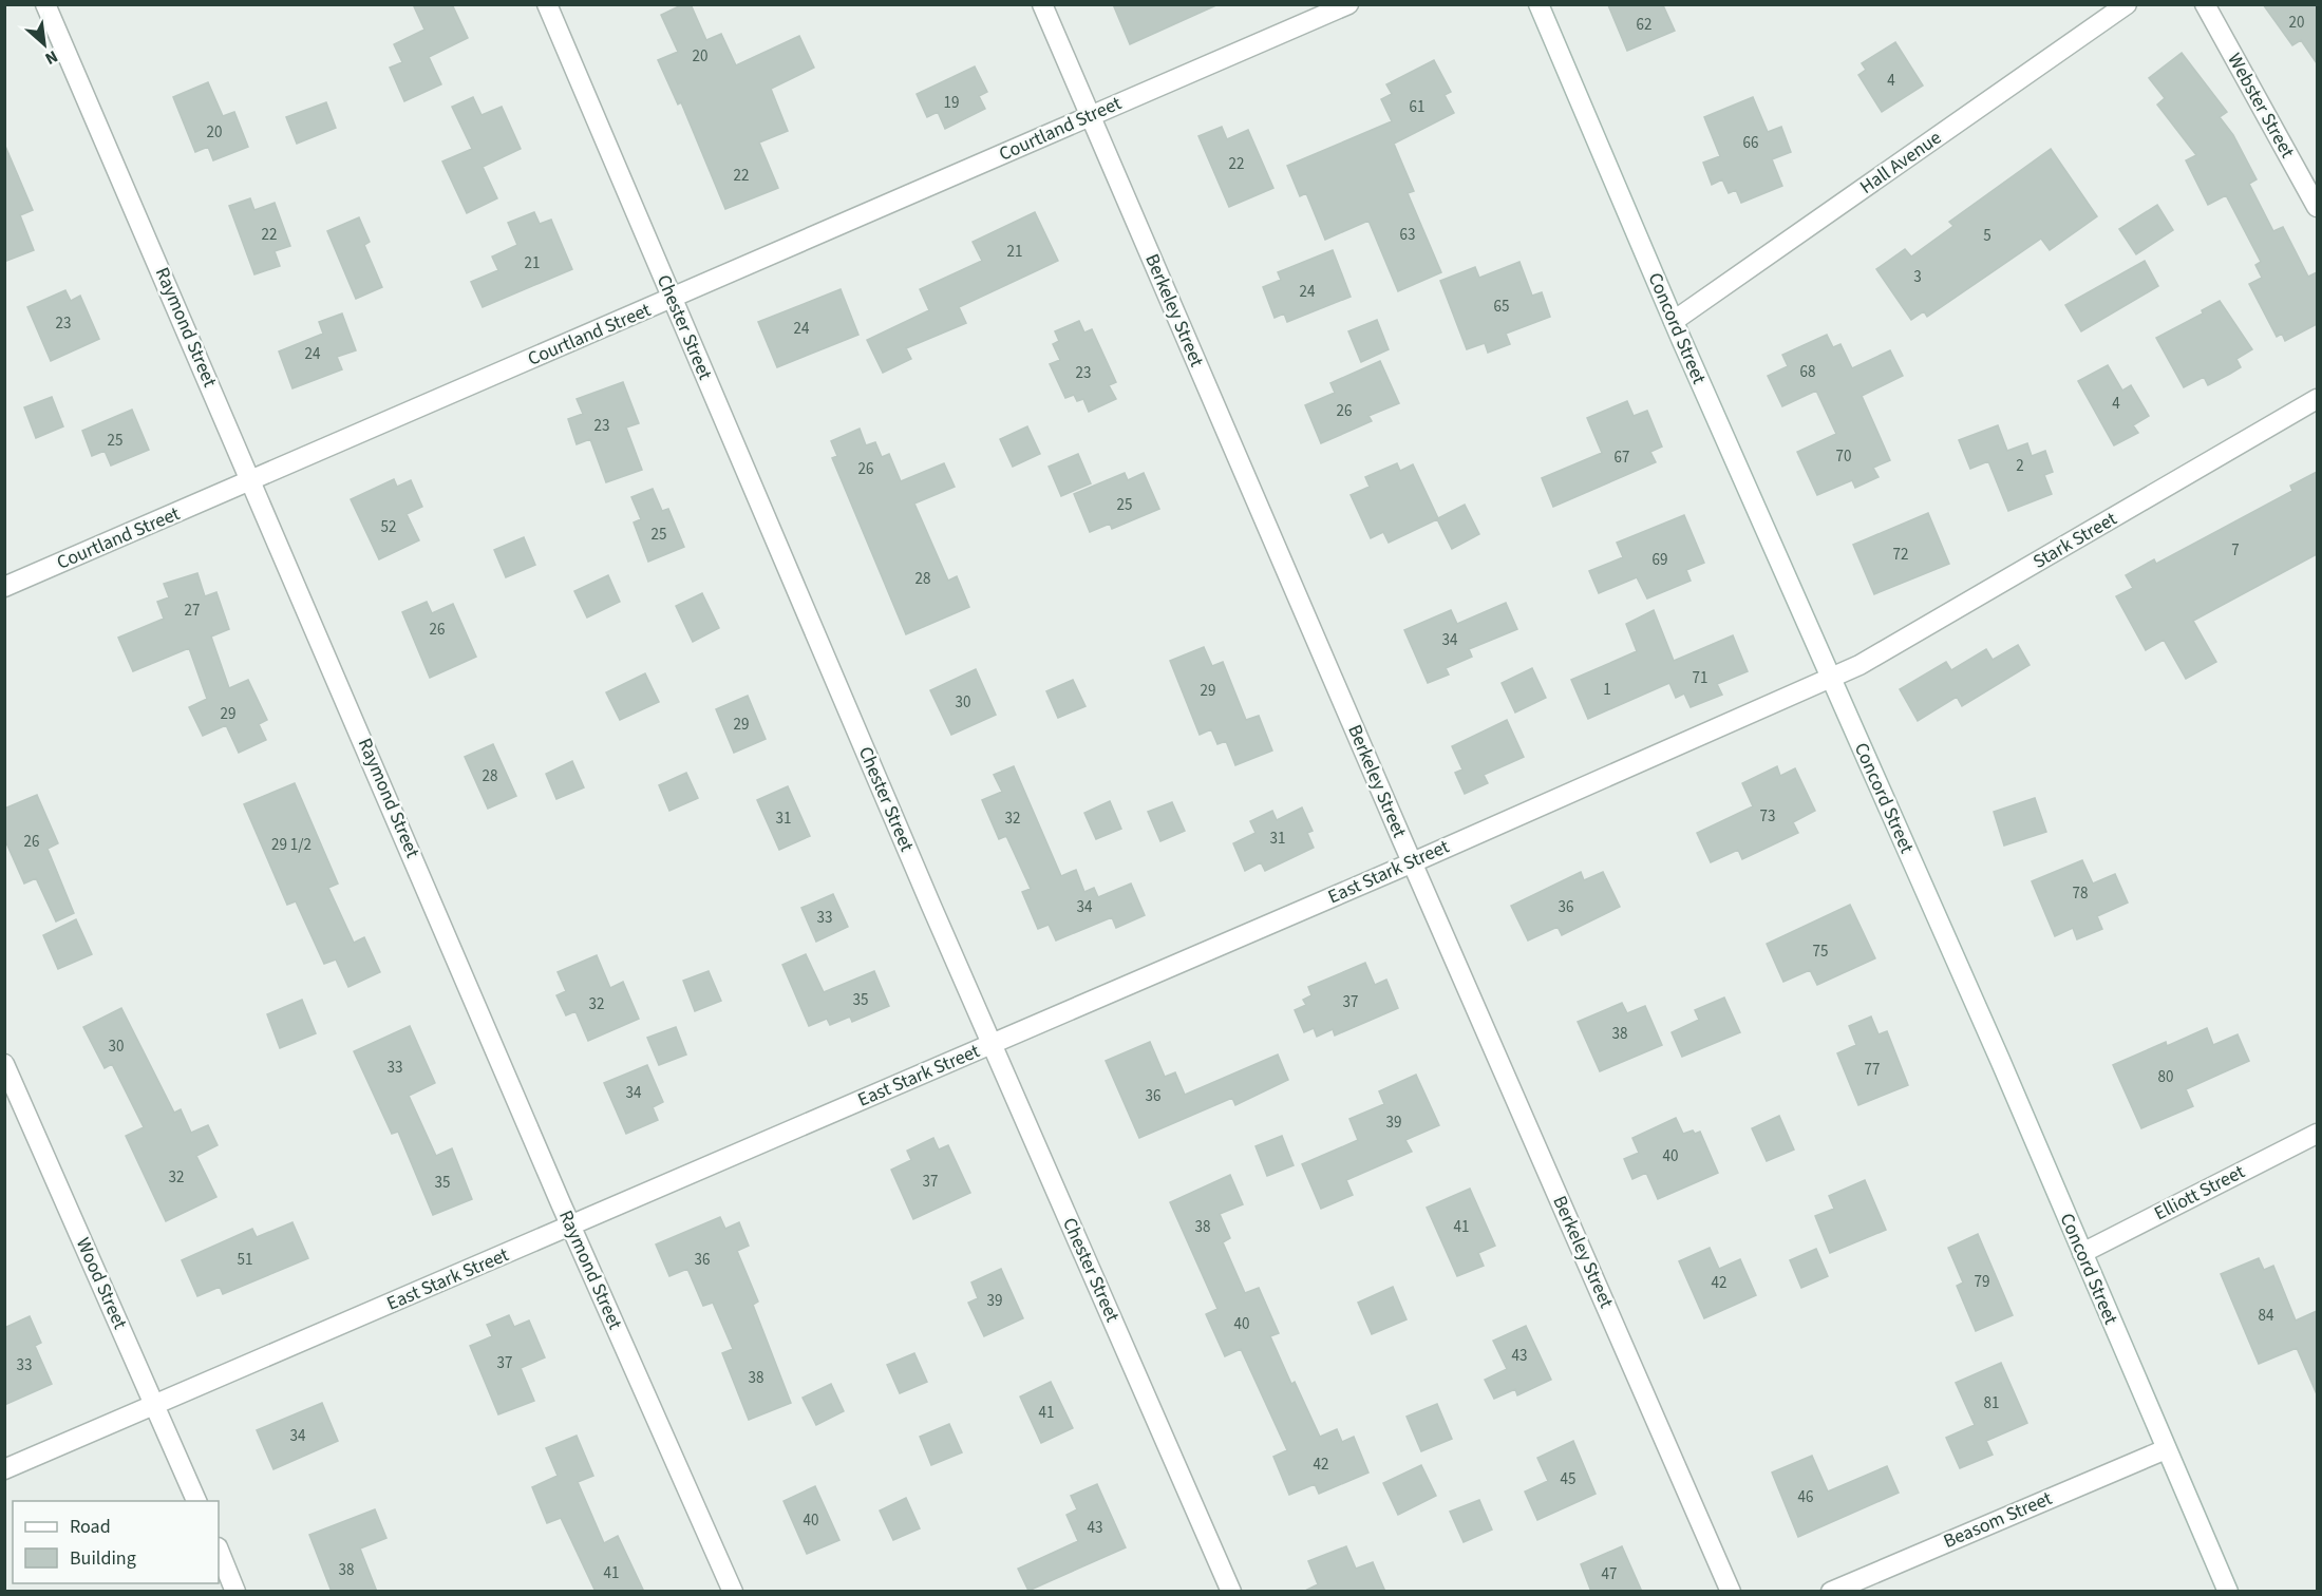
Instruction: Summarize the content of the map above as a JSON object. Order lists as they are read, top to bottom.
{
  "streets": {
    "street": [
      "Webster Street",
      "Courtland Street",
      "Hall Avenue",
      "Berkeley Street",
      "Raymond Street",
      "Chester Street",
      "Concord Street",
      "Stark Street",
      "East Stark Street",
      "Elliott Street",
      "Wood Street",
      "Beasom Street"
    ]
  },
  "crossings": [
    ["Courtland Street", "Berkeley Street"],
    ["Courtland Street", "Raymond Street"],
    ["Courtland Street", "Chester Street"],
    ["Hall Avenue", "Concord Street"],
    ["Berkeley Street", "East Stark Street"],
    ["Raymond Street", "East Stark Street"],
    ["Chester Street", "East Stark Street"],
    ["Concord Street", "Stark Street"],
    ["Concord Street", "East Stark Street"],
    ["Concord Street", "Elliott Street"],
    ["Concord Street", "Beasom Street"],
    ["Stark Street", "East Stark Street"],
    ["East Stark Street", "Wood Street"]
  ],
  "house_numbers": [
    "20",
    "62",
    "20",
    "4",
    "19",
    "61",
    "20",
    "66",
    "22",
    "22",
    "22",
    "63",
    "5",
    "21",
    "21",
    "3",
    "24",
    "65",
    "23",
    "24",
    "24",
    "68",
    "23",
    "4",
    "26",
    "23",
    "25",
    "70",
    "67",
    "2",
    "26",
    "25",
    "52",
    "25",
    "7",
    "72",
    "69",
    "28",
    "27",
    "26",
    "34",
    "71",
    "1",
    "29",
    "30",
    "29",
    "29",
    "28",
    "73",
    "31",
    "32",
    "31",
    "26",
    "29 1/2",
    "78",
    "34",
    "36",
    "33",
    "75",
    "35",
    "37",
    "32",
    "38",
    "30",
    "33",
    "77",
    "80",
    "34",
    "36",
    "39",
    "40",
    "32",
    "37",
    "35",
    "38",
    "41",
    "51",
    "36",
    "79",
    "42",
    "39",
    "84",
    "40",
    "43",
    "37",
    "33",
    "38",
    "81",
    "41",
    "34",
    "42",
    "45",
    "46",
    "40",
    "43",
    "38",
    "41",
    "47"
  ],
  "legend": ["Road", "Building"],
  "north": "bottom right"
}
